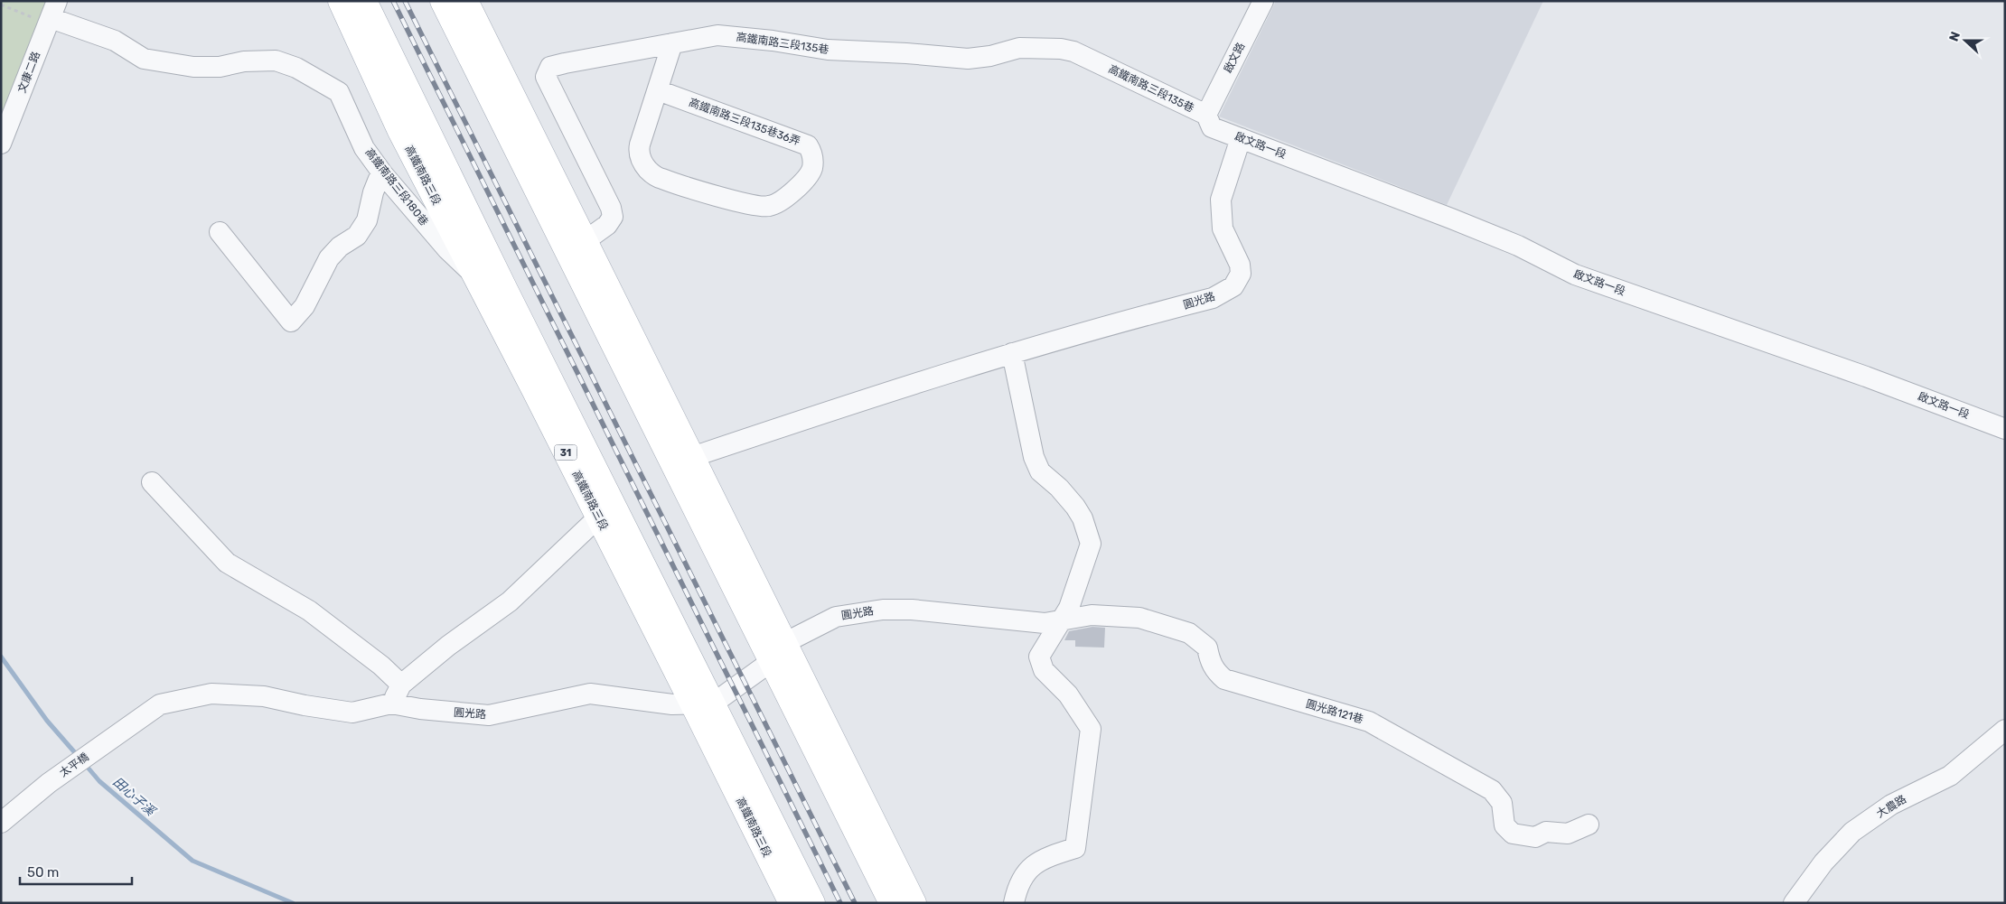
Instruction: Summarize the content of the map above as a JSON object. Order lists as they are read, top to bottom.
{
  "streets": {
    "main road": ["高鐵南路三段", "31"],
    "street": [
      "高鐵南路三段135巷",
      "啟文路",
      "文康二路",
      "高鐵南路三段135巷36弄",
      "啟文路一段",
      "高鐵南路三段180巷",
      "圓光路",
      "圓光路121巷",
      "太平橋",
      "大農路"
    ]
  },
  "crossings": [
    ["高鐵南路三段135巷", "啟文路"],
    ["高鐵南路三段135巷", "高鐵南路三段135巷36弄"],
    ["高鐵南路三段135巷", "啟文路一段"],
    ["啟文路", "啟文路一段"],
    ["文康二路", "高鐵南路三段180巷"],
    ["啟文路一段", "圓光路"],
    ["高鐵南路三段", "高鐵南路三段180巷"],
    ["高鐵南路三段", "圓光路"],
    ["圓光路", "圓光路121巷"],
    ["圓光路", "太平橋"]
  ],
  "water": ["田心子溪"],
  "scale_bar": "50 m",
  "north": "left"
}
